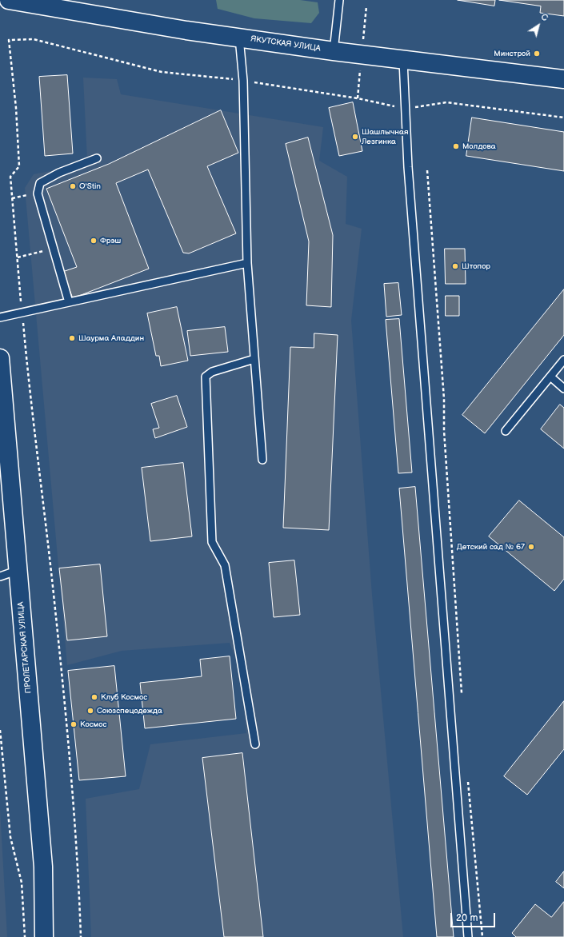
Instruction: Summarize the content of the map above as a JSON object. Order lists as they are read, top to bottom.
{
  "streets": {
    "street": ["ЯКУТСКАЯ УЛИЦА", "ПРОЛЕТАРСКАЯ УЛИЦА"]
  },
  "places": [
    "Минстрой",
    "Шашлычная Лезгинка",
    "Молдова",
    "O'Stin",
    "Фрэш",
    "Штопор",
    "Шаурма Аладдин",
    "Детский сад № 67",
    "Клуб Космос",
    "Союзспецодежда",
    "Космос"
  ],
  "scale_bar": "20 m",
  "north": "top right"
}
